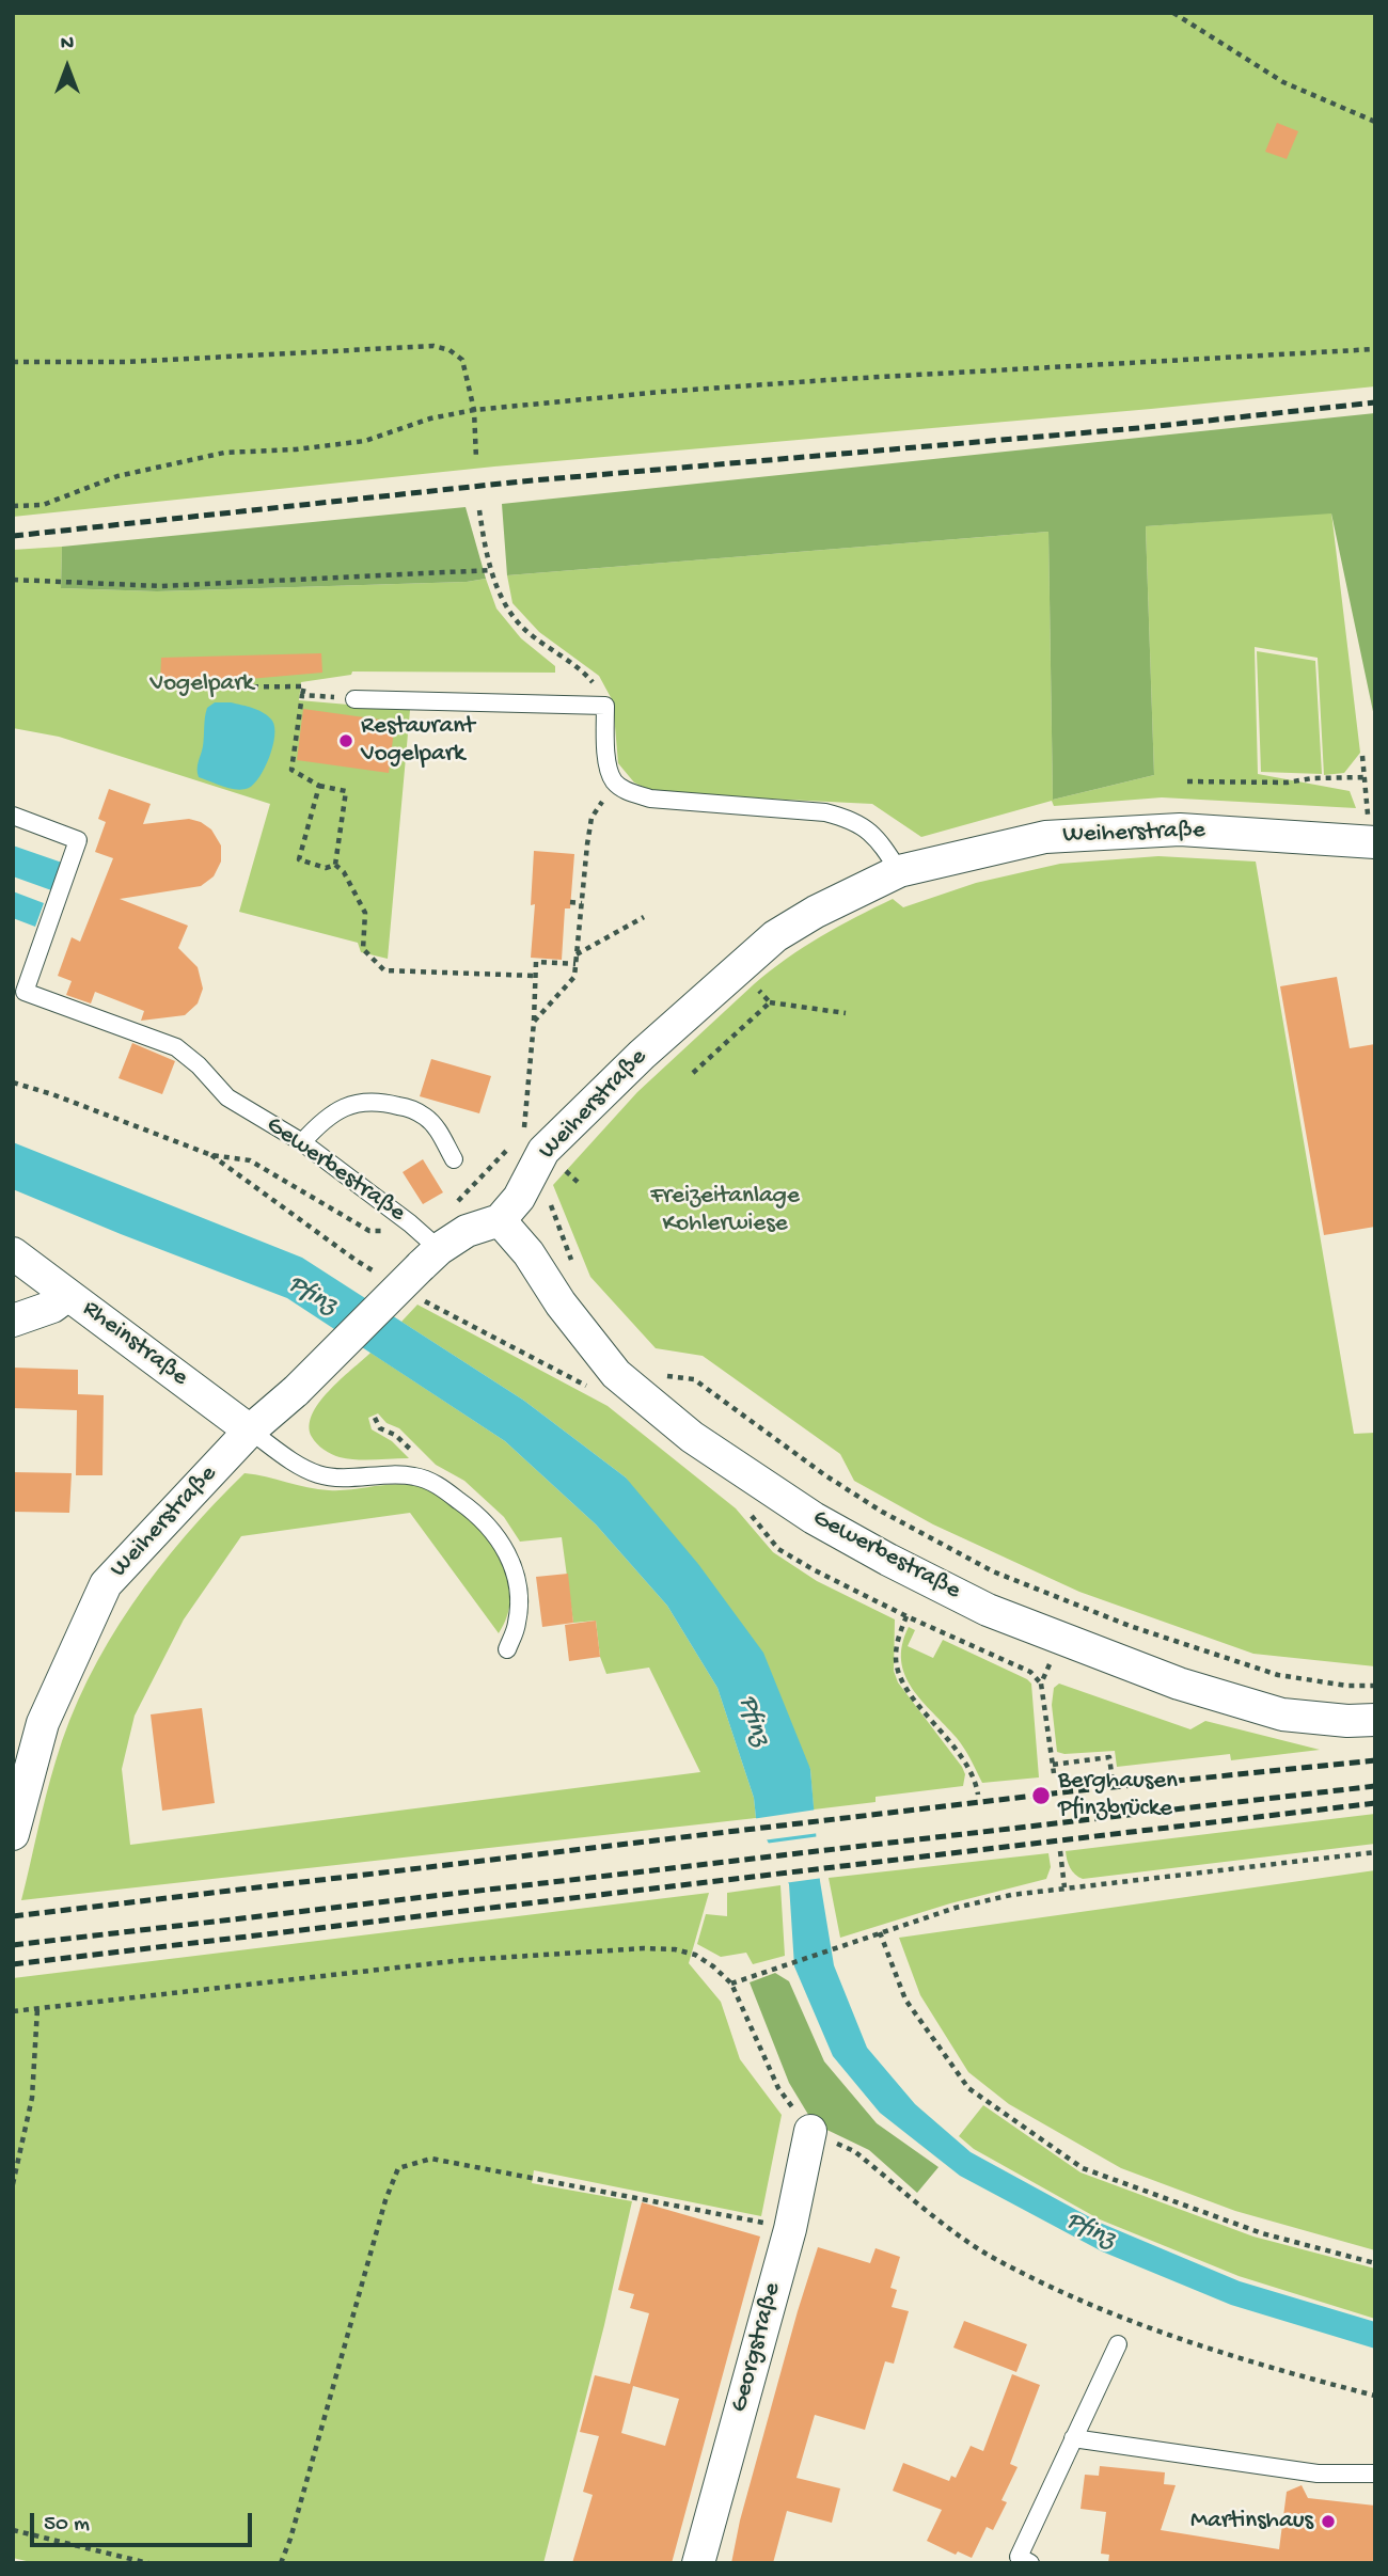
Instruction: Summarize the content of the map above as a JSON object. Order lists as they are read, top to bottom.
{
  "streets": {
    "street": [
      "Weiherstraße",
      "Gewerbestraße",
      "Rheinstraße",
      "Georgstraße"
    ]
  },
  "crossings": [
    ["Weiherstraße", "Gewerbestraße"],
    ["Weiherstraße", "Rheinstraße"]
  ],
  "water": ["Pfinz"],
  "parks": ["Vogelpark", "Freizeitanlage Kohlerwiese"],
  "places": ["Restaurant Vogelpark", "Berghausen Pfinzbrücke", "Martinshaus"],
  "scale_bar": "50 m",
  "north": "top"
}
